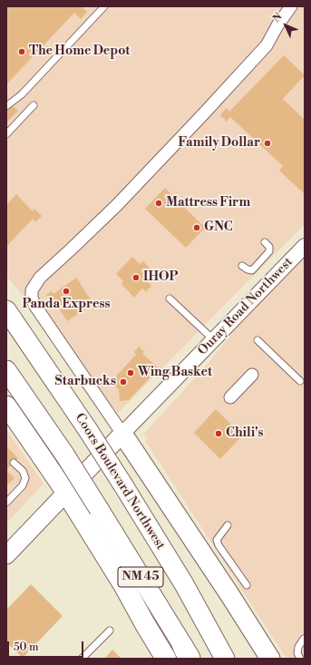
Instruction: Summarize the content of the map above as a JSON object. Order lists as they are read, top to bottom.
{
  "streets": {
    "main road": ["Ouray Road Northwest", "Coors Boulevard Northwest", "NM 45"]
  },
  "places": [
    "The Home Depot",
    "Family Dollar",
    "Mattress Firm",
    "GNC",
    "IHOP",
    "Panda Express",
    "Wing Basket",
    "Starbucks",
    "Chili's"
  ],
  "scale_bar": "50 m",
  "north": "top left"
}
